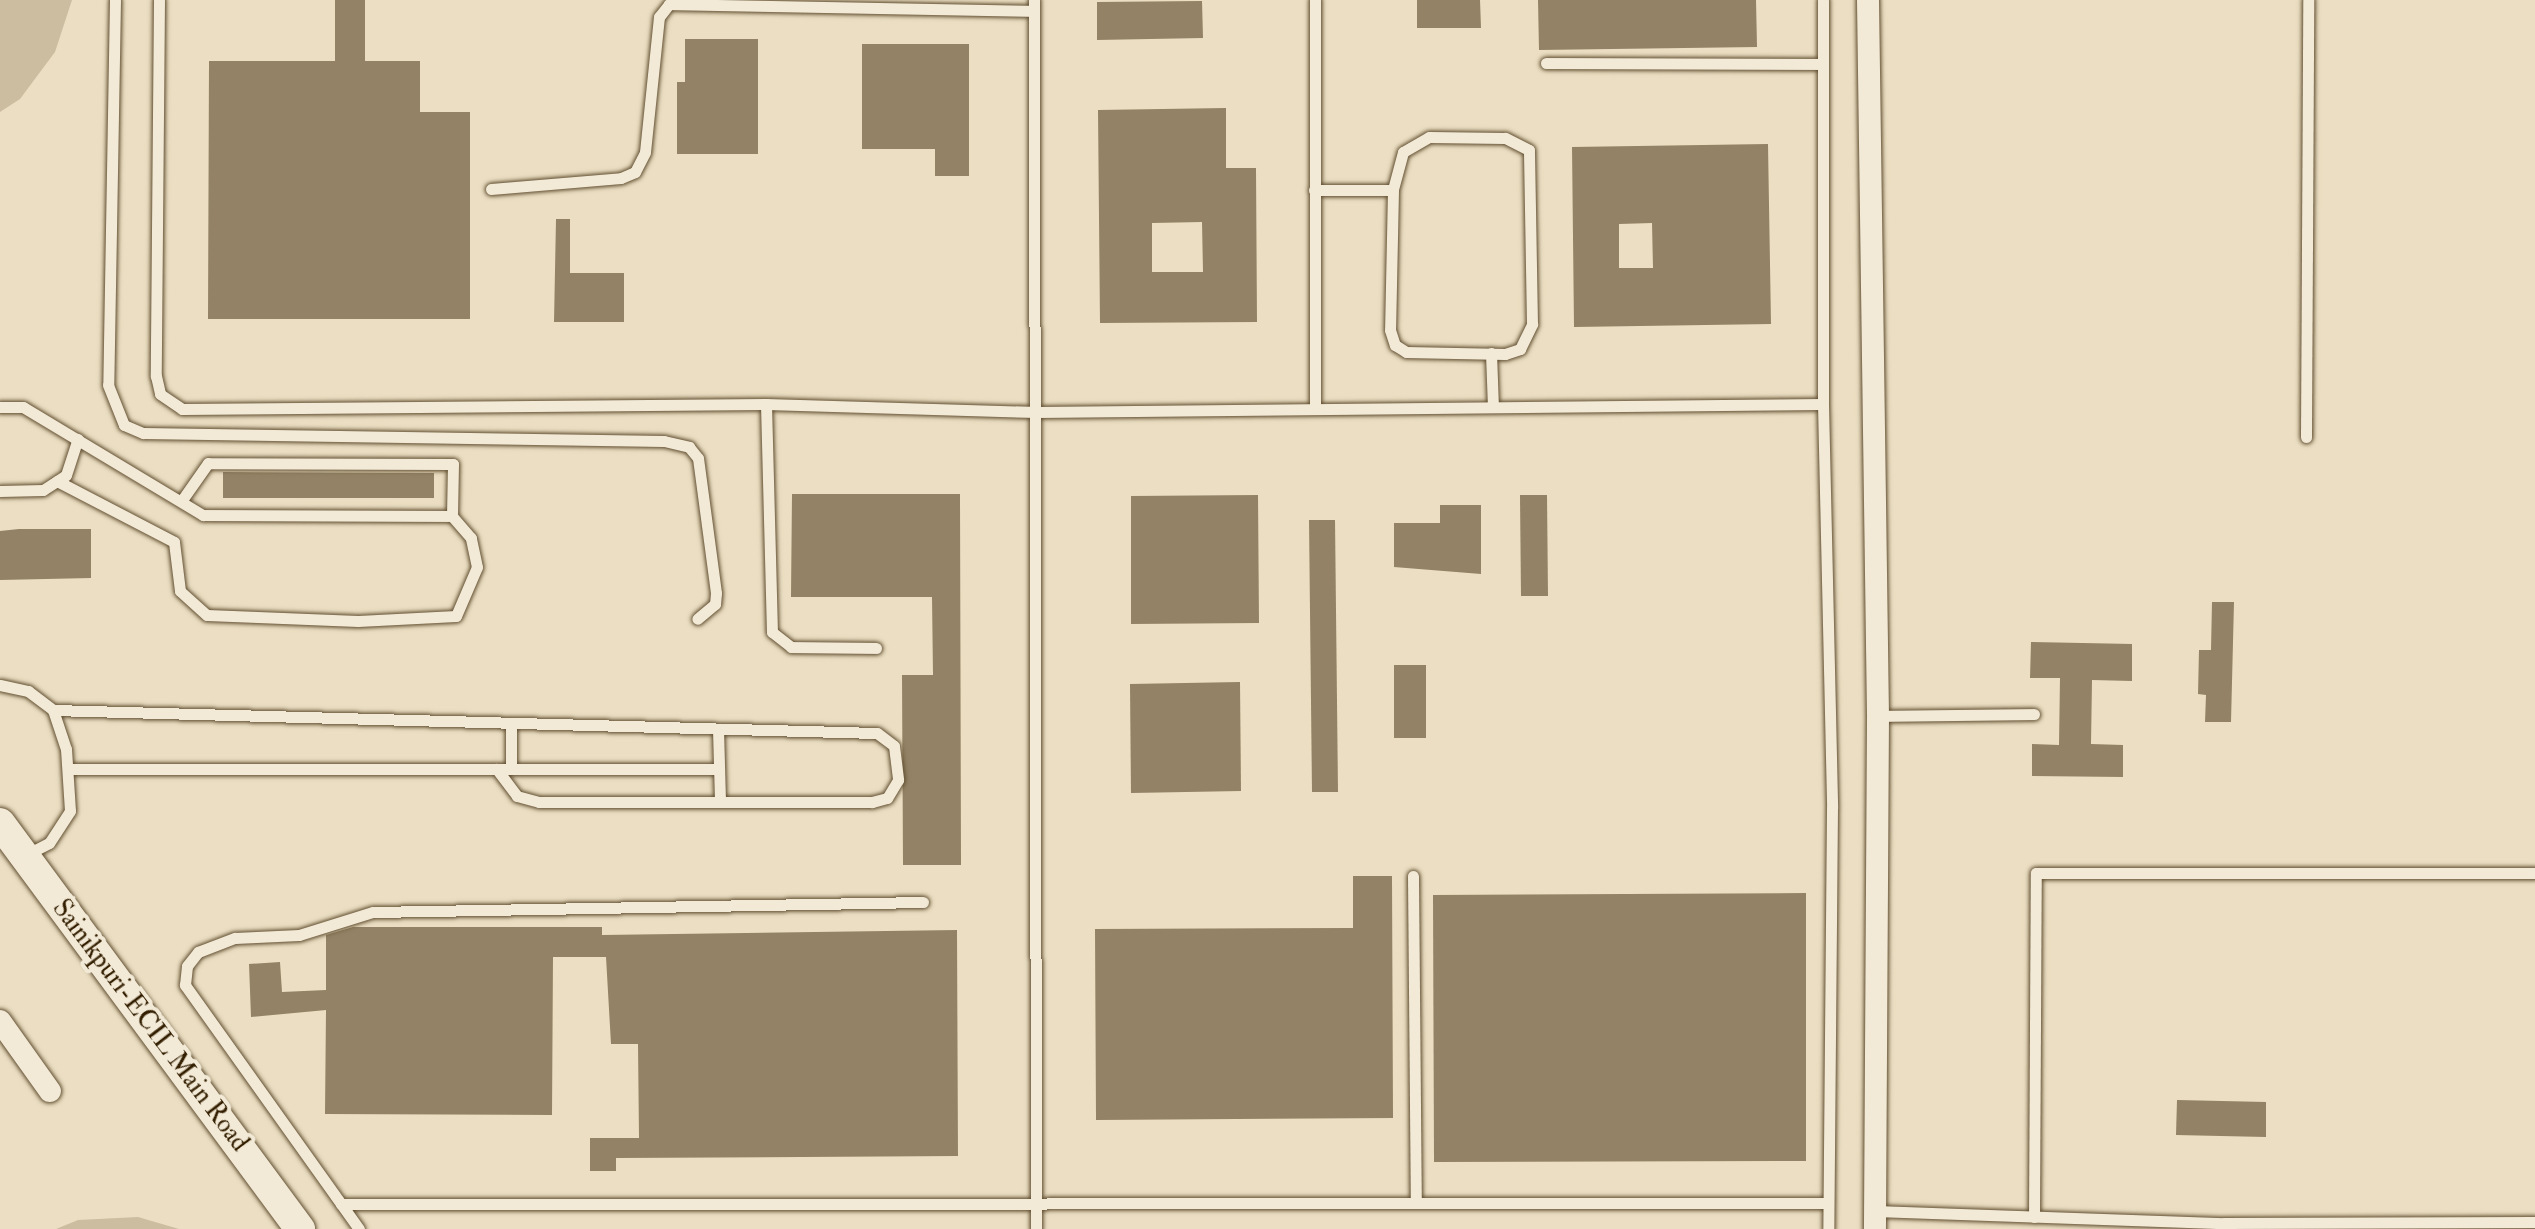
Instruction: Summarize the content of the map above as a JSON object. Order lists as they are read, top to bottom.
{
  "streets": {
    "street": ["Sainikpuri-ECIL Main Road"]
  }
}
